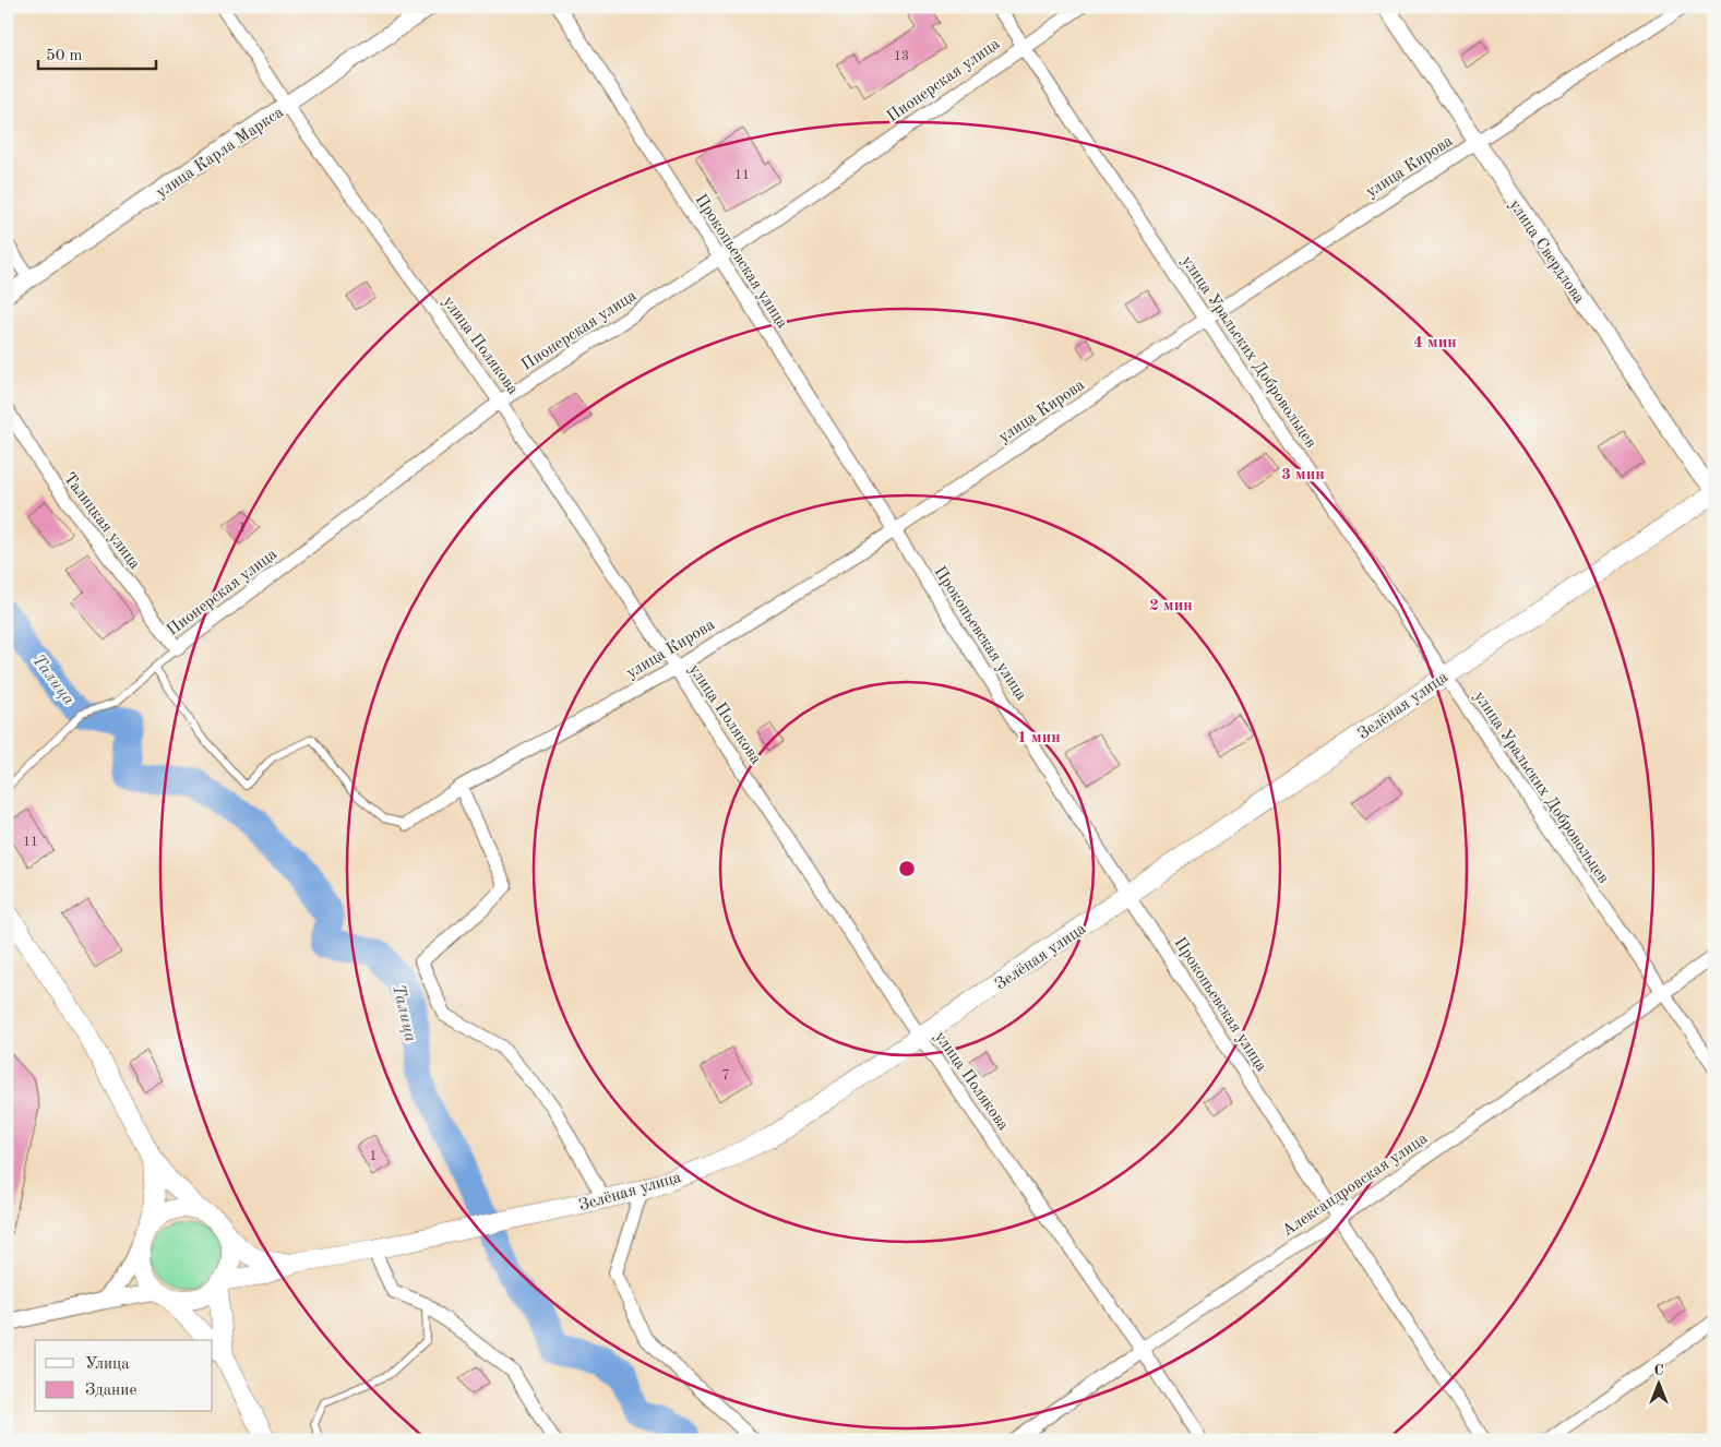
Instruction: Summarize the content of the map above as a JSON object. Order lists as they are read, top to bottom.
{
  "streets": {
    "main road": ["Зелёная улица"],
    "street": [
      "Пионерская улица",
      "улица Карла Маркса",
      "улица Кирова",
      "улица Свердлова",
      "Прокопьевская улица",
      "улица Полякова",
      "улица Уральских Добровольцев",
      "Талицкая улица",
      "Александровская улица"
    ]
  },
  "crossings": [
    ["Пионерская улица", "Прокопьевская улица"],
    ["Пионерская улица", "улица Полякова"],
    ["Пионерская улица", "улица Уральских Добровольцев"],
    ["Пионерская улица", "Талицкая улица"],
    ["улица Карла Маркса", "улица Полякова"],
    ["улица Кирова", "улица Свердлова"],
    ["улица Кирова", "Прокопьевская улица"],
    ["улица Кирова", "улица Полякова"],
    ["улица Кирова", "улица Уральских Добровольцев"],
    ["улица Свердлова", "Зелёная улица"],
    ["Прокопьевская улица", "Зелёная улица"],
    ["Прокопьевская улица", "Александровская улица"],
    ["улица Полякова", "Зелёная улица"],
    ["улица Полякова", "Александровская улица"],
    ["улица Уральских Добровольцев", "Зелёная улица"],
    ["улица Уральских Добровольцев", "Александровская улица"]
  ],
  "water": ["Талица"],
  "house_numbers": [
    "13",
    "11",
    "1",
    "11",
    "7",
    "1"
  ],
  "legend": ["Улица", "Здание"],
  "scale_bar": "50 m",
  "north": "top",
  "rings": [
    "4 мин",
    "3 мин",
    "2 мин",
    "1 мин"
  ]
}
